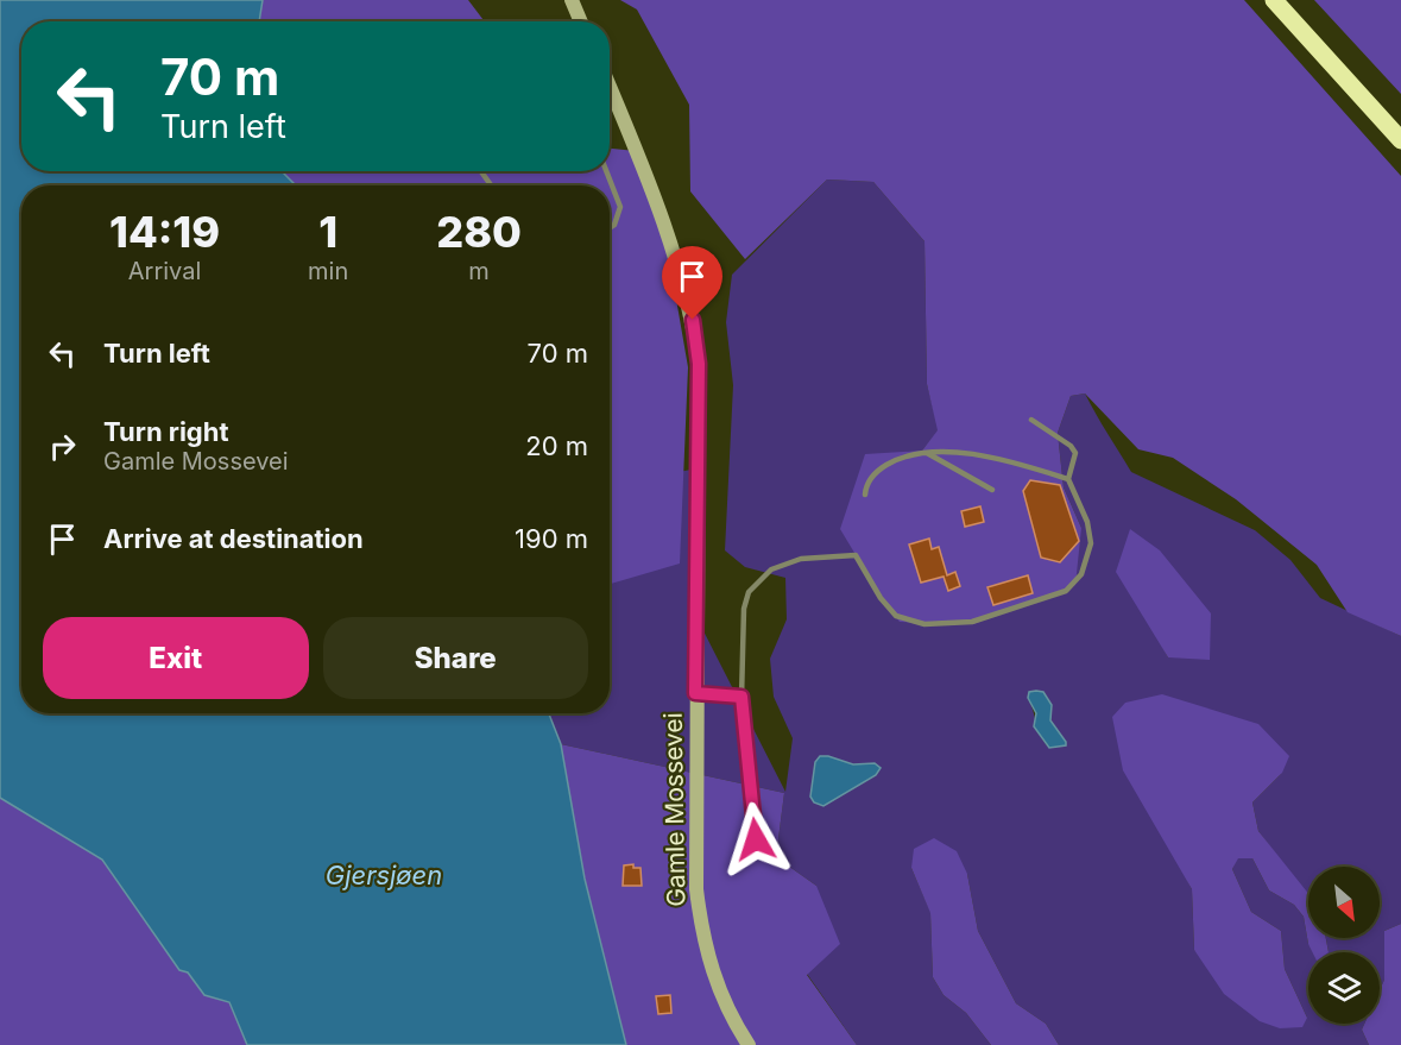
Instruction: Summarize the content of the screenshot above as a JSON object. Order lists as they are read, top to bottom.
{
  "streets": {
    "main road": ["Gamle Mossevei"]
  },
  "water": ["Gjersjøen"],
  "north": "bottom right",
  "page": {
    "turn": ["70 m", "Turn left"],
    "eta": [
      "14:19",
      "Arrival",
      "1",
      "min",
      "280",
      "m"
    ],
    "list": [
      {
        "name": "Turn left",
        "value": "70 m"
      },
      {
        "name": "Turn right",
        "note": "Gamle Mossevei",
        "value": "20 m"
      },
      {
        "name": "Arrive at destination",
        "value": "190 m"
      }
    ],
    "buttons": ["Exit", "Share"]
  }
}
